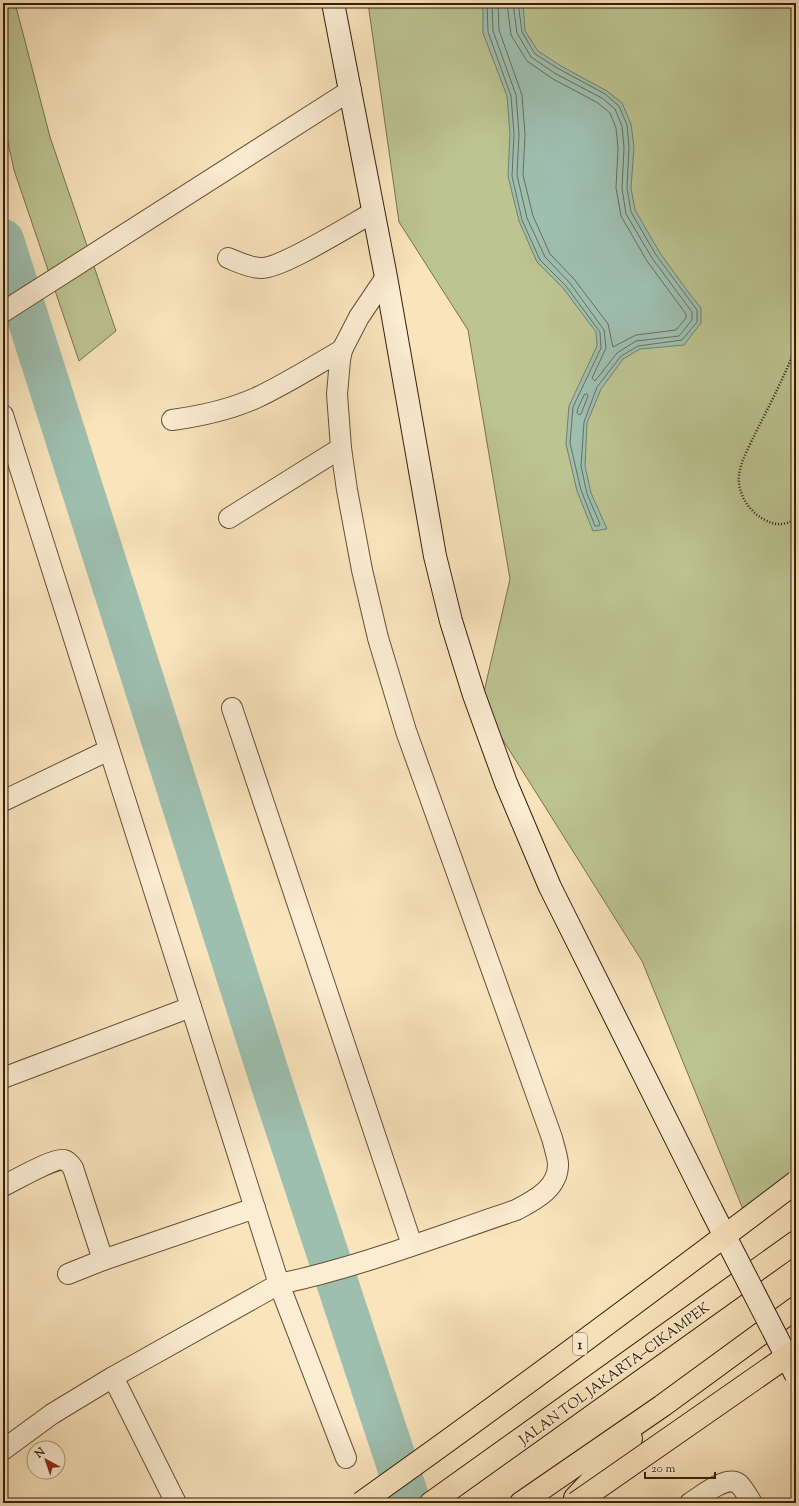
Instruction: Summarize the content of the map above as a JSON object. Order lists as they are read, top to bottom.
{
  "streets": {
    "highway": ["1", "JALAN TOL JAKARTA–CIKAMPEK"]
  },
  "scale_bar": "20 m",
  "north": "top left"
}
